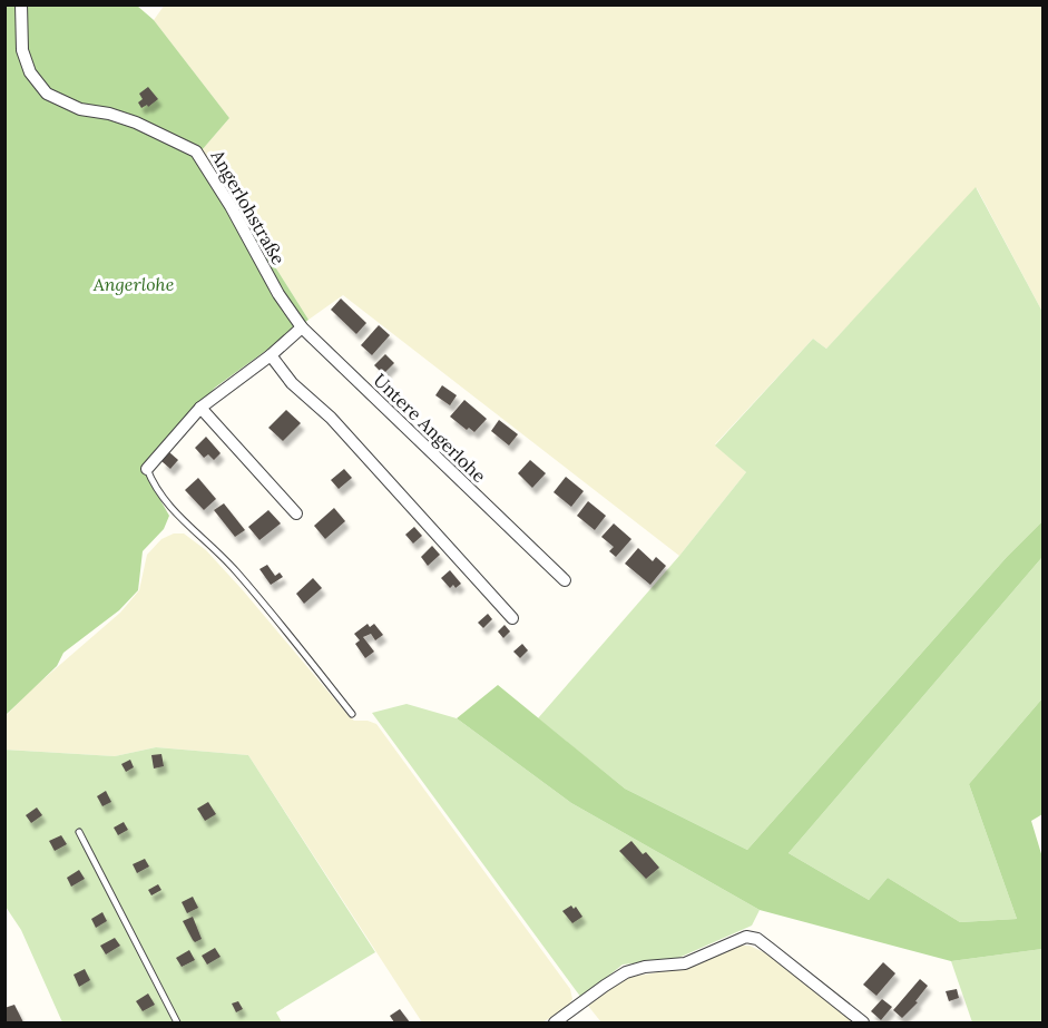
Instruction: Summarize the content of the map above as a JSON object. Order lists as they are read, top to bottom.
{
  "streets": {
    "street": ["Angerlohstraße", "Untere Angerlohe"]
  },
  "crossings": [
    ["Angerlohstraße", "Untere Angerlohe"]
  ],
  "parks": ["Angerlohe"]
}
